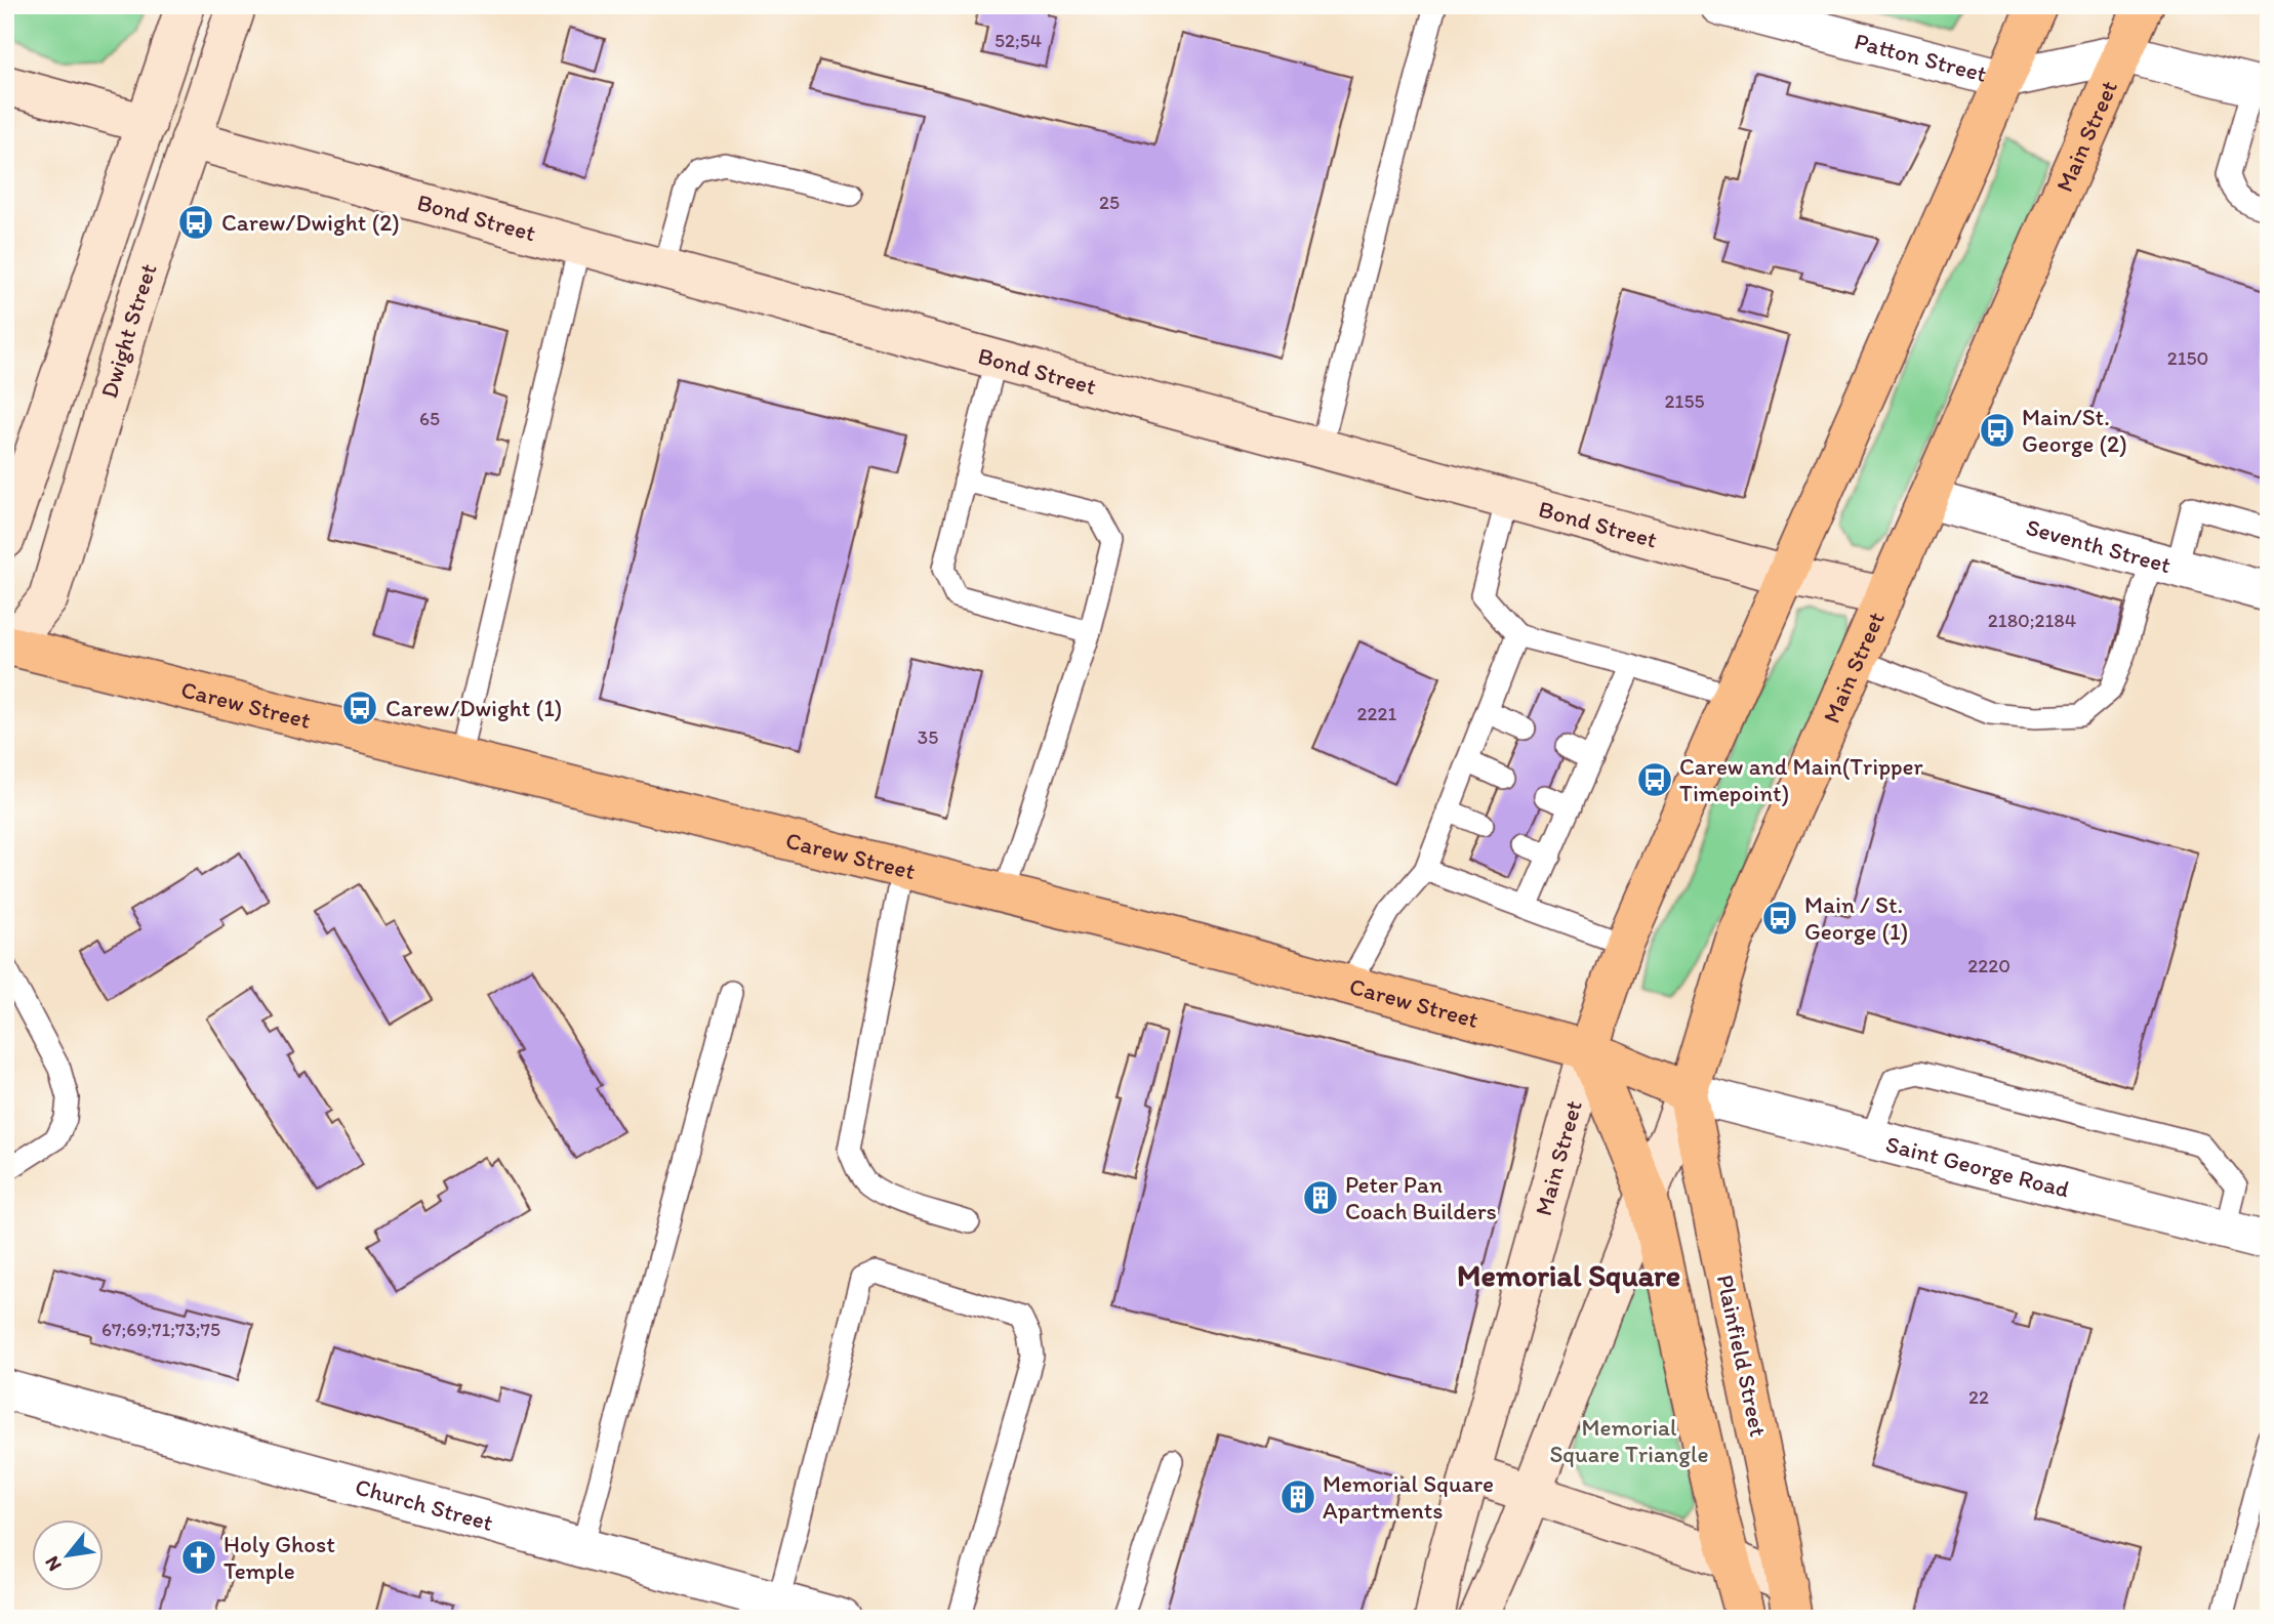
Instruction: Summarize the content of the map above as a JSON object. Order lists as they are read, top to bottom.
{
  "streets": {
    "main road": [
      "Main Street",
      "Bond Street",
      "Dwight Street",
      "Carew Street",
      "Plainfield Street"
    ],
    "street": [
      "Patton Street",
      "Seventh Street",
      "Saint George Road",
      "Church Street"
    ]
  },
  "crossings": [
    ["Patton Street", "Main Street"],
    ["Main Street", "Bond Street"],
    ["Main Street", "Seventh Street"],
    ["Main Street", "Carew Street"],
    ["Main Street", "Saint George Road"],
    ["Main Street", "Plainfield Street"],
    ["Bond Street", "Dwight Street"],
    ["Dwight Street", "Carew Street"],
    ["Carew Street", "Saint George Road"],
    ["Carew Street", "Plainfield Street"],
    ["Saint George Road", "Plainfield Street"]
  ],
  "districts": ["Memorial Square"],
  "parks": ["Memorial Square Triangle"],
  "places": {
    "bus stop": [
      "Carew/Dwight (2)",
      "Main/St. George (2)",
      "Carew/Dwight (1)",
      "Carew and Main(Tripper Timepoint)",
      "Main / St. George (1)"
    ],
    "building": ["Peter Pan Coach Builders", "Memorial Square Apartments"],
    "church": ["Holy Ghost Temple"]
  },
  "house_numbers": [
    "52;54",
    "25",
    "2150",
    "2155",
    "65",
    "2180;2184",
    "2221",
    "35",
    "2220",
    "67;69;71;73;75",
    "22"
  ],
  "north": "bottom left"
}
